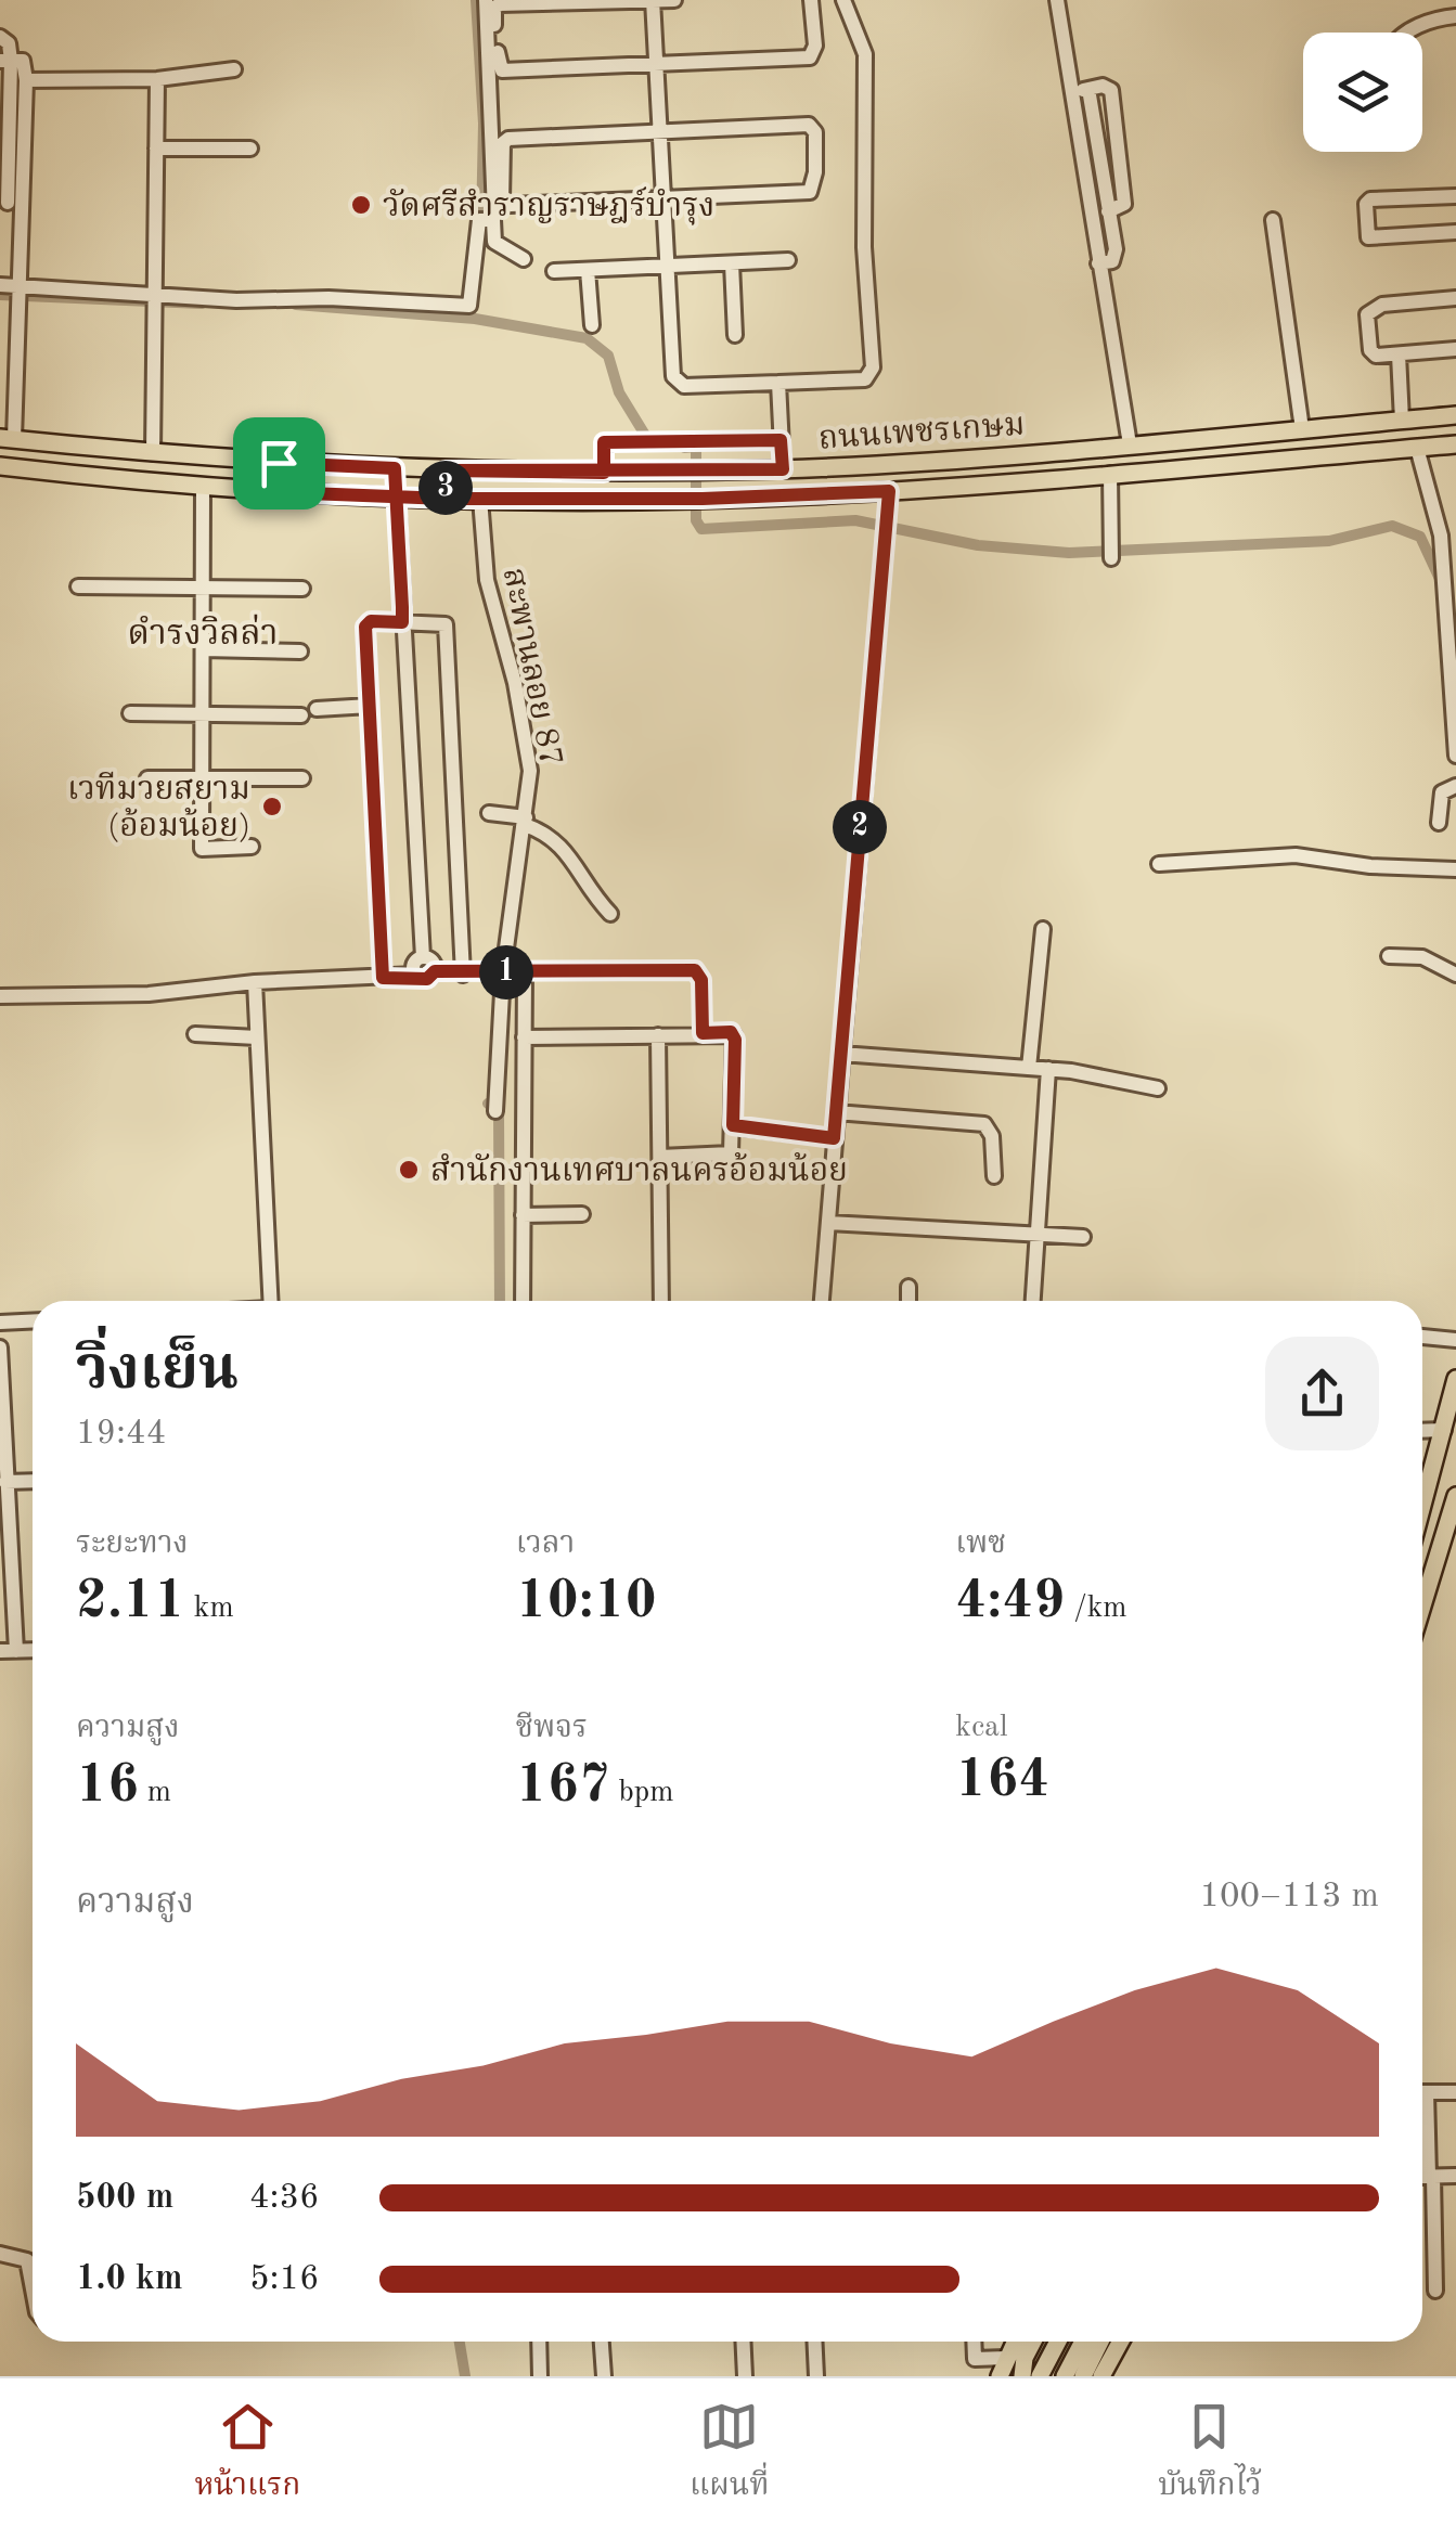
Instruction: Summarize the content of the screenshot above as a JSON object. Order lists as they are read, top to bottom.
{
  "streets": {
    "main road": ["ถนนเพชรเกษม"],
    "street": ["สะพานลอย 87"]
  },
  "crossings": [
    ["ถนนเพชรเกษม", "สะพานลอย 87"]
  ],
  "districts": ["ดำรงวิลล่า"],
  "places": ["วัดศรีสําราญราษฎร์บํารุง", "เวทีมวยสยาม (อ้อมน้อย)", "สำนักงานเทศบาลนครอ้อมน้อย"],
  "page": {
    "pins": ["3", "2", "1"],
    "heading": ["วิ่งเย็น", "19:44"],
    "stats": [
      ["ระยะทาง", "2.11 km"],
      ["เวลา", "10:10"],
      ["เพซ", "4:49 /km"],
      ["ความสูง", "16 m"],
      ["ชีพจร", "167 bpm"],
      ["kcal", "164"]
    ],
    "chart": ["ความสูง", "100–113 m"],
    "list": [
      {
        "name": "500 m",
        "note": "4:36"
      },
      {
        "name": "1.0 km",
        "note": "5:16"
      }
    ],
    "tabs": ["หน้าแรก", "แผนที่", "บันทึกไว้"]
  }
}
